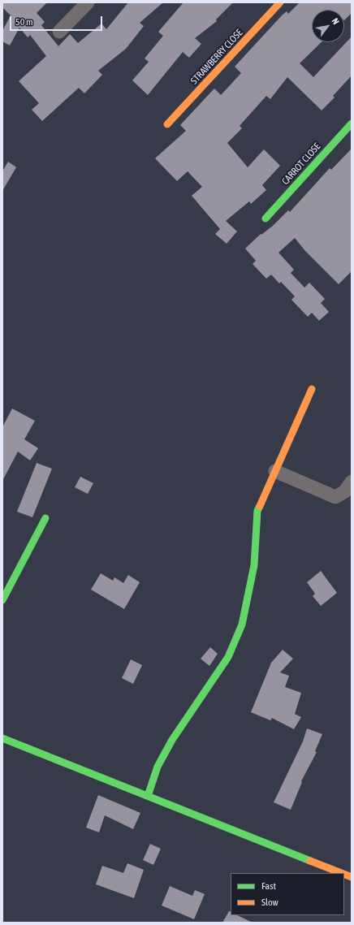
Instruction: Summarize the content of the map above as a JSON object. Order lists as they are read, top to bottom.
{
  "streets": {
    "street": ["STRAWBERRY CLOSE", "CARROT CLOSE"]
  },
  "legend": ["Fast", "Slow"],
  "scale_bar": "50 m",
  "north": "top right"
}
